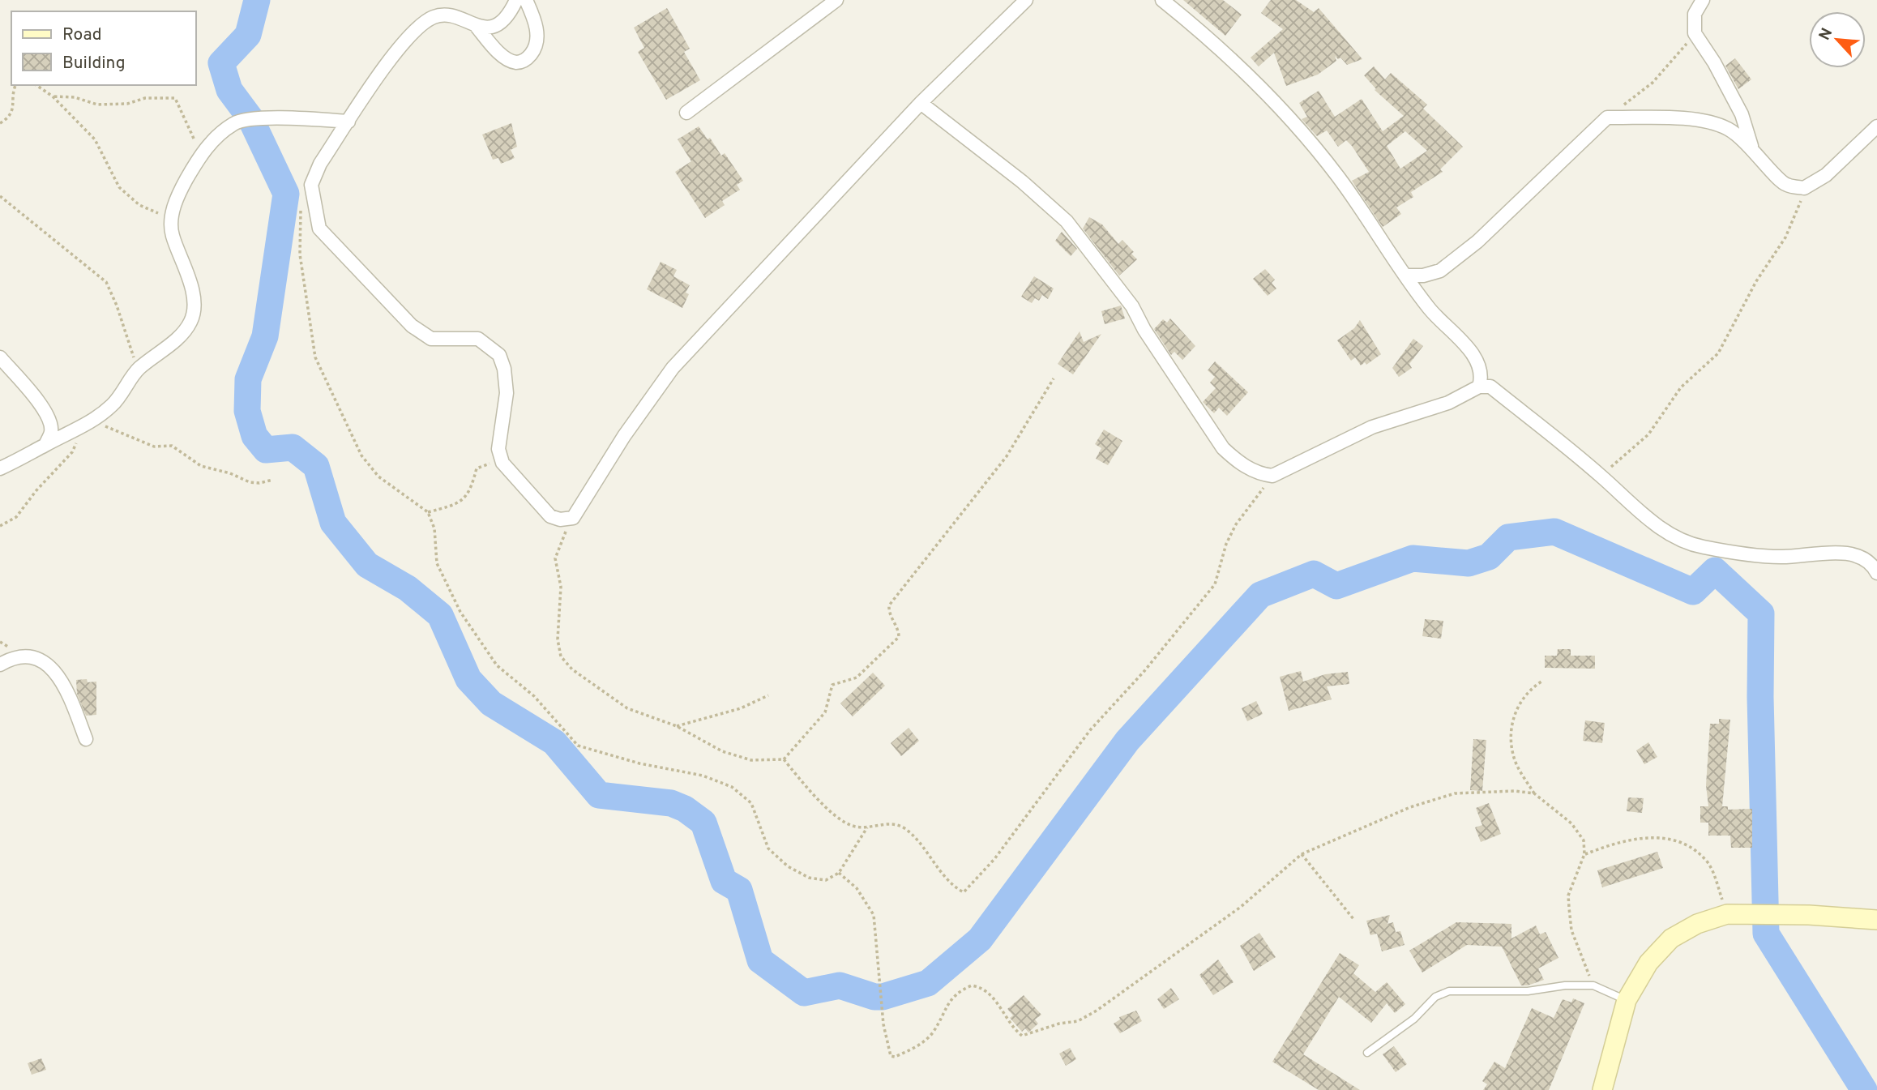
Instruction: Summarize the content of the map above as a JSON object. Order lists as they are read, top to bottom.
{
  "legend": ["Road", "Building"],
  "north": "top left"
}
